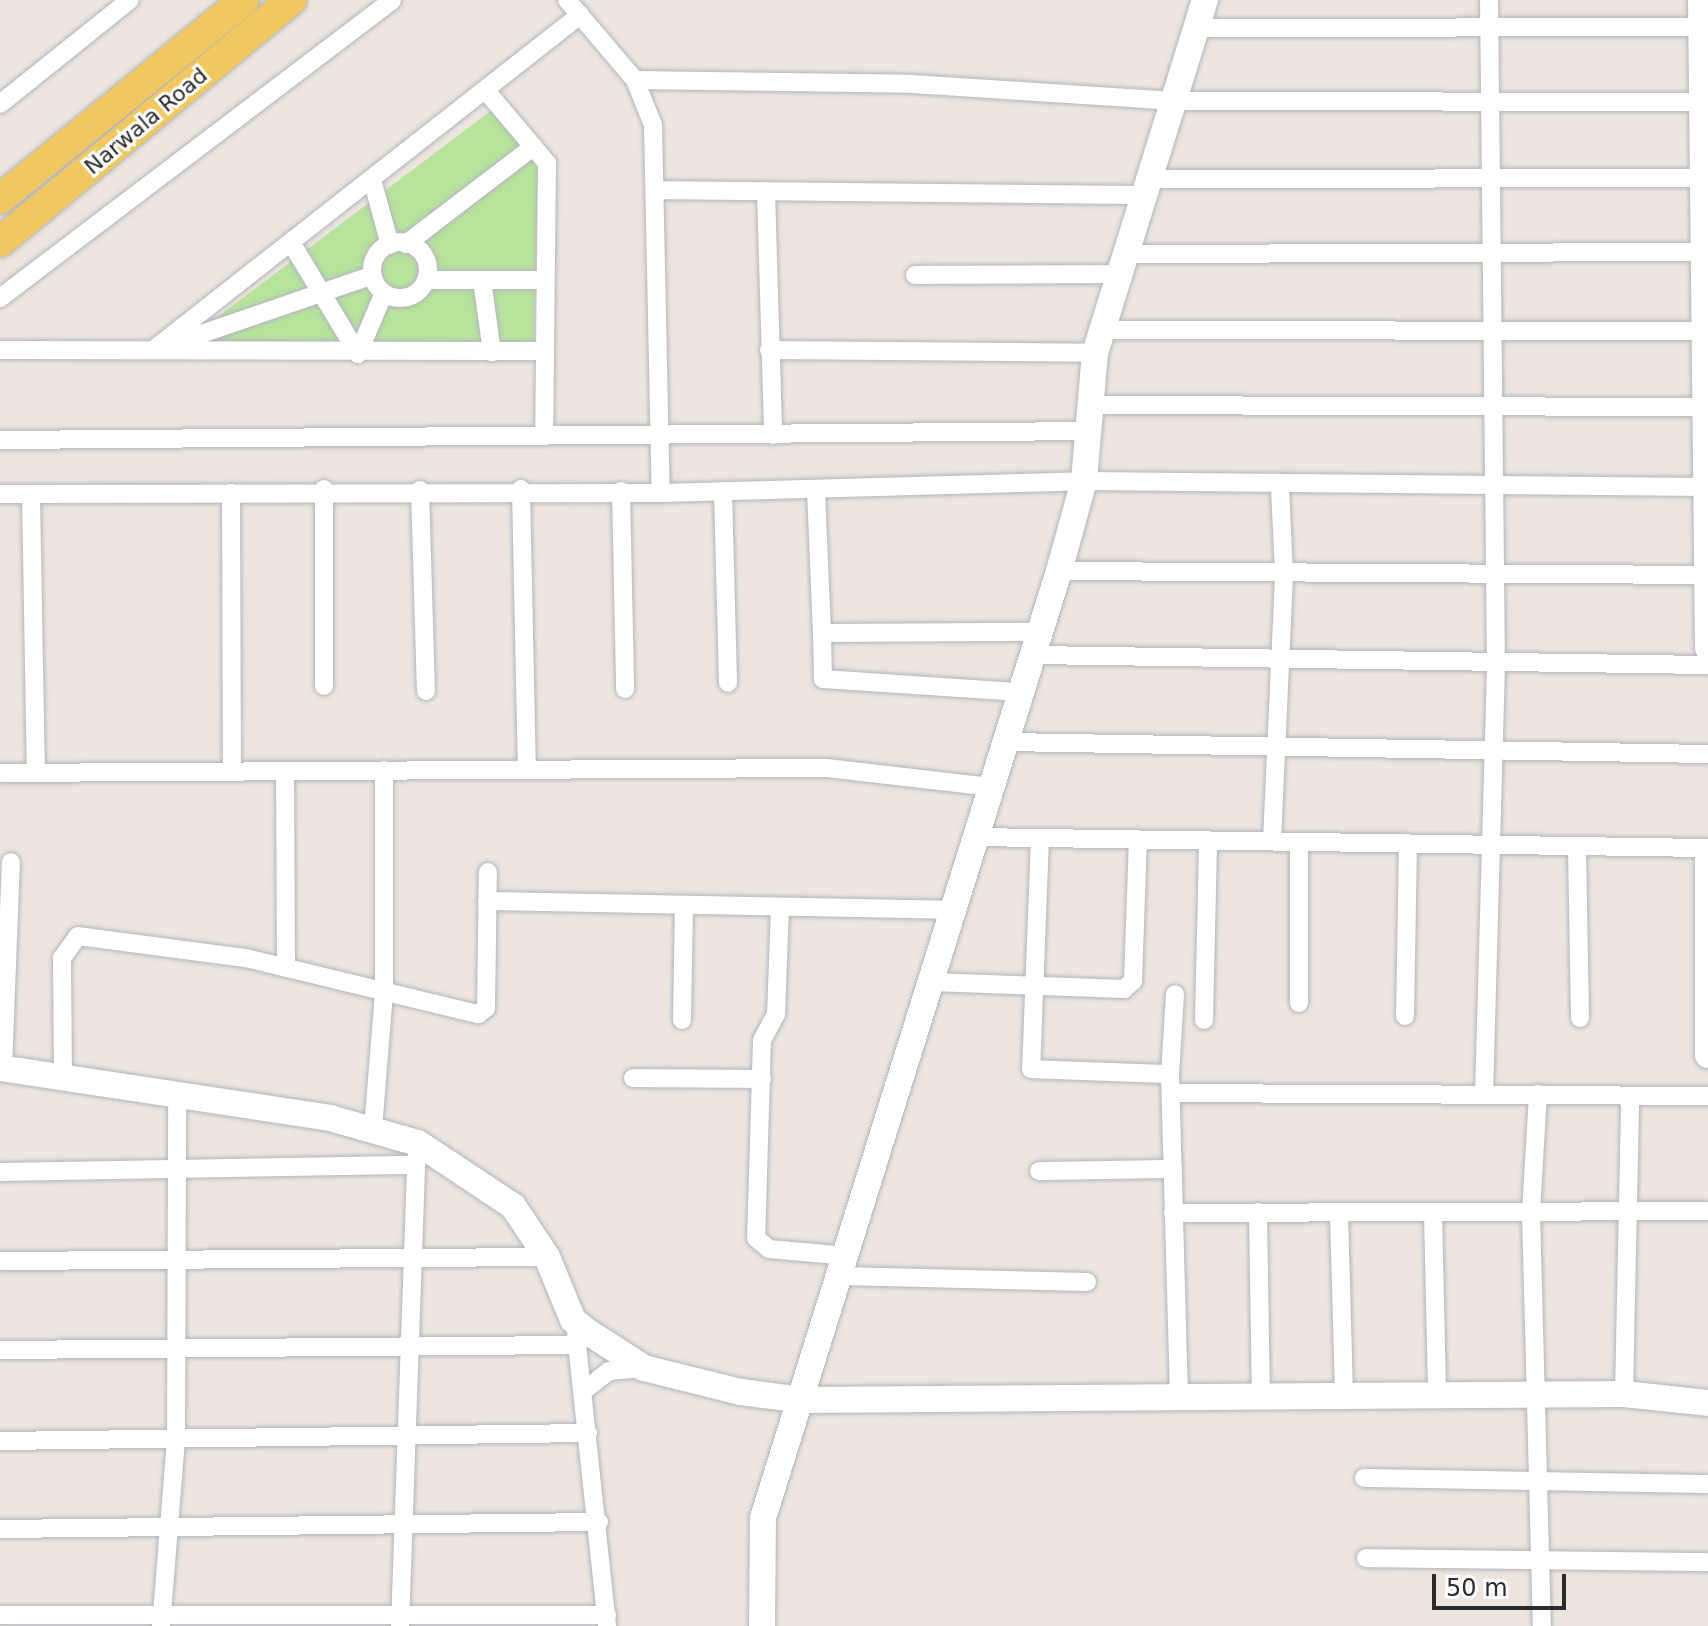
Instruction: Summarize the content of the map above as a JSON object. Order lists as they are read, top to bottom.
{
  "streets": {
    "main road": ["Narwala Road"]
  },
  "scale_bar": "50 m"
}
